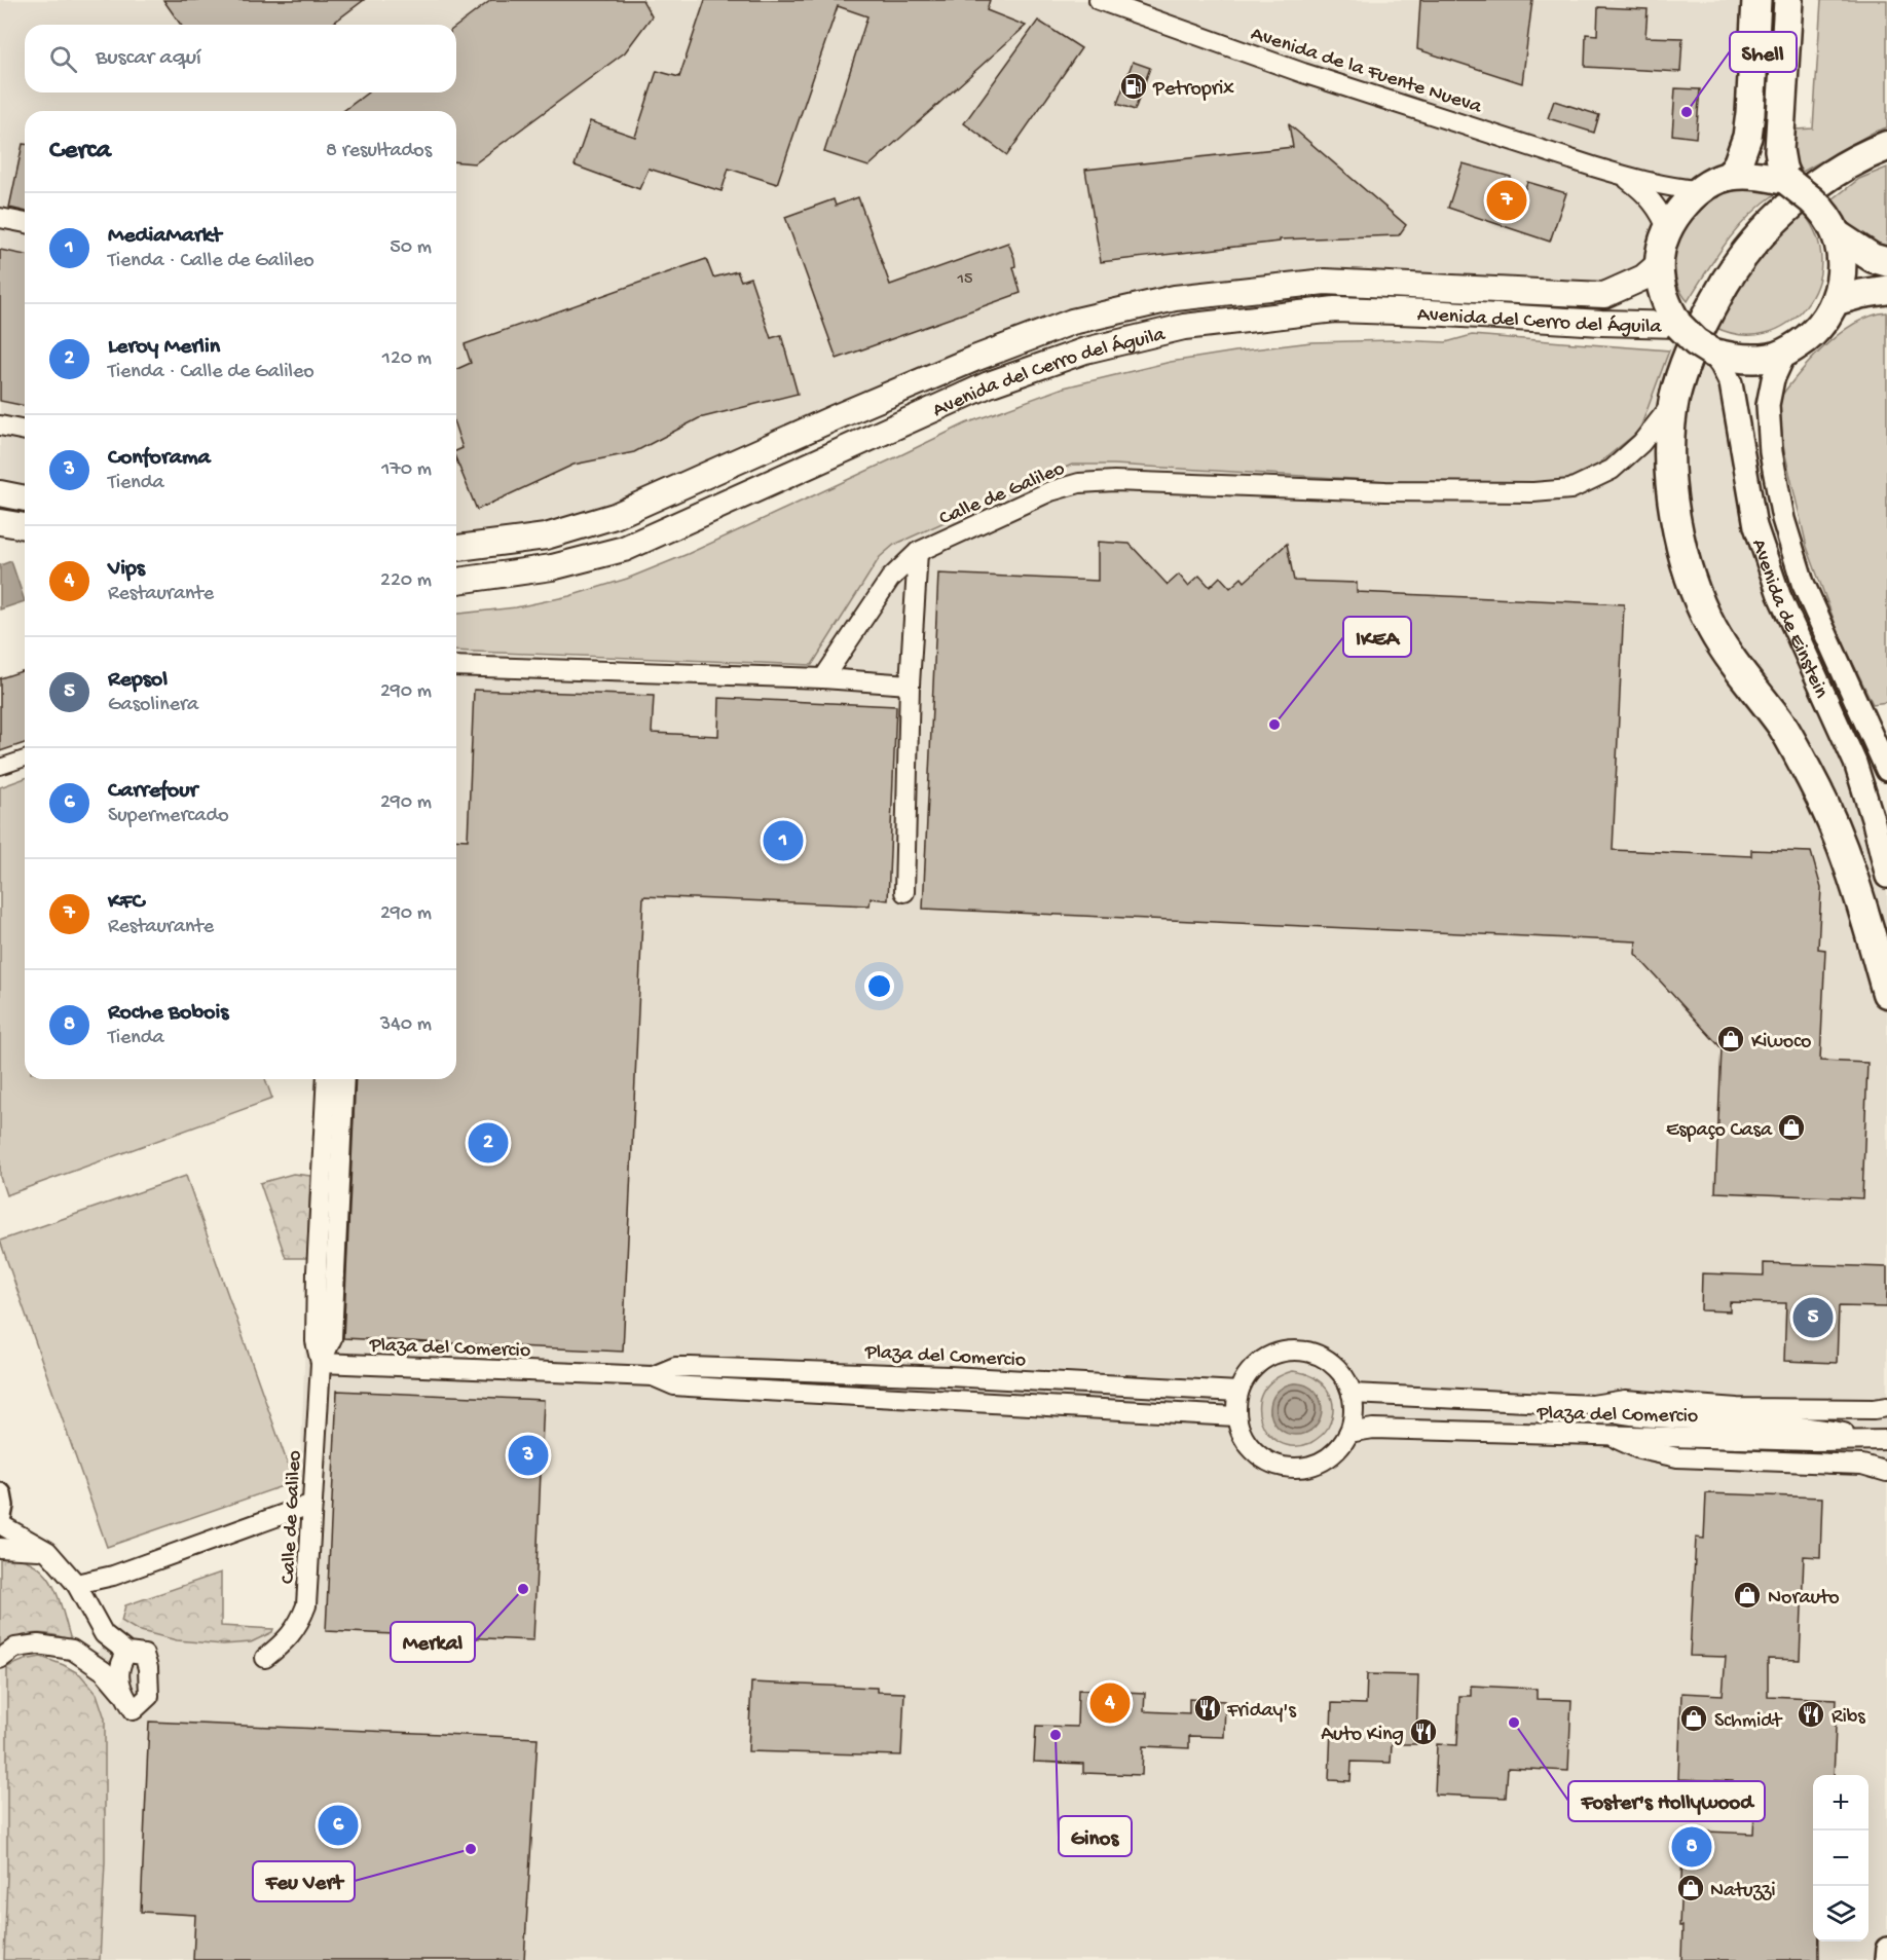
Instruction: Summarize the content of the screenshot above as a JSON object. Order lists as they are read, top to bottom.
{
  "streets": {
    "main road": ["Avenida del Cerro del Águila"],
    "street": [
      "Avenida de la Fuente Nueva",
      "Calle de Galileo",
      "Avenida de Einstein",
      "Plaza del Comercio"
    ]
  },
  "crossings": [
    ["Avenida de la Fuente Nueva", "Avenida del Cerro del Águila"],
    ["Avenida de la Fuente Nueva", "Avenida de Einstein"],
    ["Avenida del Cerro del Águila", "Avenida de Einstein"],
    ["Calle de Galileo", "Plaza del Comercio"]
  ],
  "places": {
    "fuel station": ["Petroprix"],
    "other": [
      "Shell",
      "IKEA",
      "Merkal",
      "Foster's Hollywood",
      "Ginos",
      "Feu Vert"
    ],
    "shop": [
      "Kiwoco",
      "Espaço Casa",
      "Norauto",
      "Schmidt",
      "Natuzzi"
    ],
    "restaurant": ["Friday's", "Ribs", "Auto King"]
  },
  "house_numbers": ["15"],
  "page": {
    "search": "Buscar aquí",
    "heading": ["Cerca", "8 resultados"],
    "pins": [
      "7",
      "1",
      "2",
      "5",
      "3",
      "4",
      "6",
      "8"
    ],
    "list": [
      {
        "mark": "1",
        "name": "MediaMarkt",
        "note": "Tienda · Calle de Galileo",
        "value": "50 m"
      },
      {
        "mark": "2",
        "name": "Leroy Merlin",
        "note": "Tienda · Calle de Galileo",
        "value": "120 m"
      },
      {
        "mark": "3",
        "name": "Conforama",
        "note": "Tienda",
        "value": "170 m"
      },
      {
        "mark": "4",
        "name": "Vips",
        "note": "Restaurante",
        "value": "220 m"
      },
      {
        "mark": "5",
        "name": "Repsol",
        "note": "Gasolinera",
        "value": "290 m"
      },
      {
        "mark": "6",
        "name": "Carrefour",
        "note": "Supermercado",
        "value": "290 m"
      },
      {
        "mark": "7",
        "name": "KFC",
        "note": "Restaurante",
        "value": "290 m"
      },
      {
        "mark": "8",
        "name": "Roche Bobois",
        "note": "Tienda",
        "value": "340 m"
      }
    ],
    "map_buttons": ["+", "−"]
  }
}
